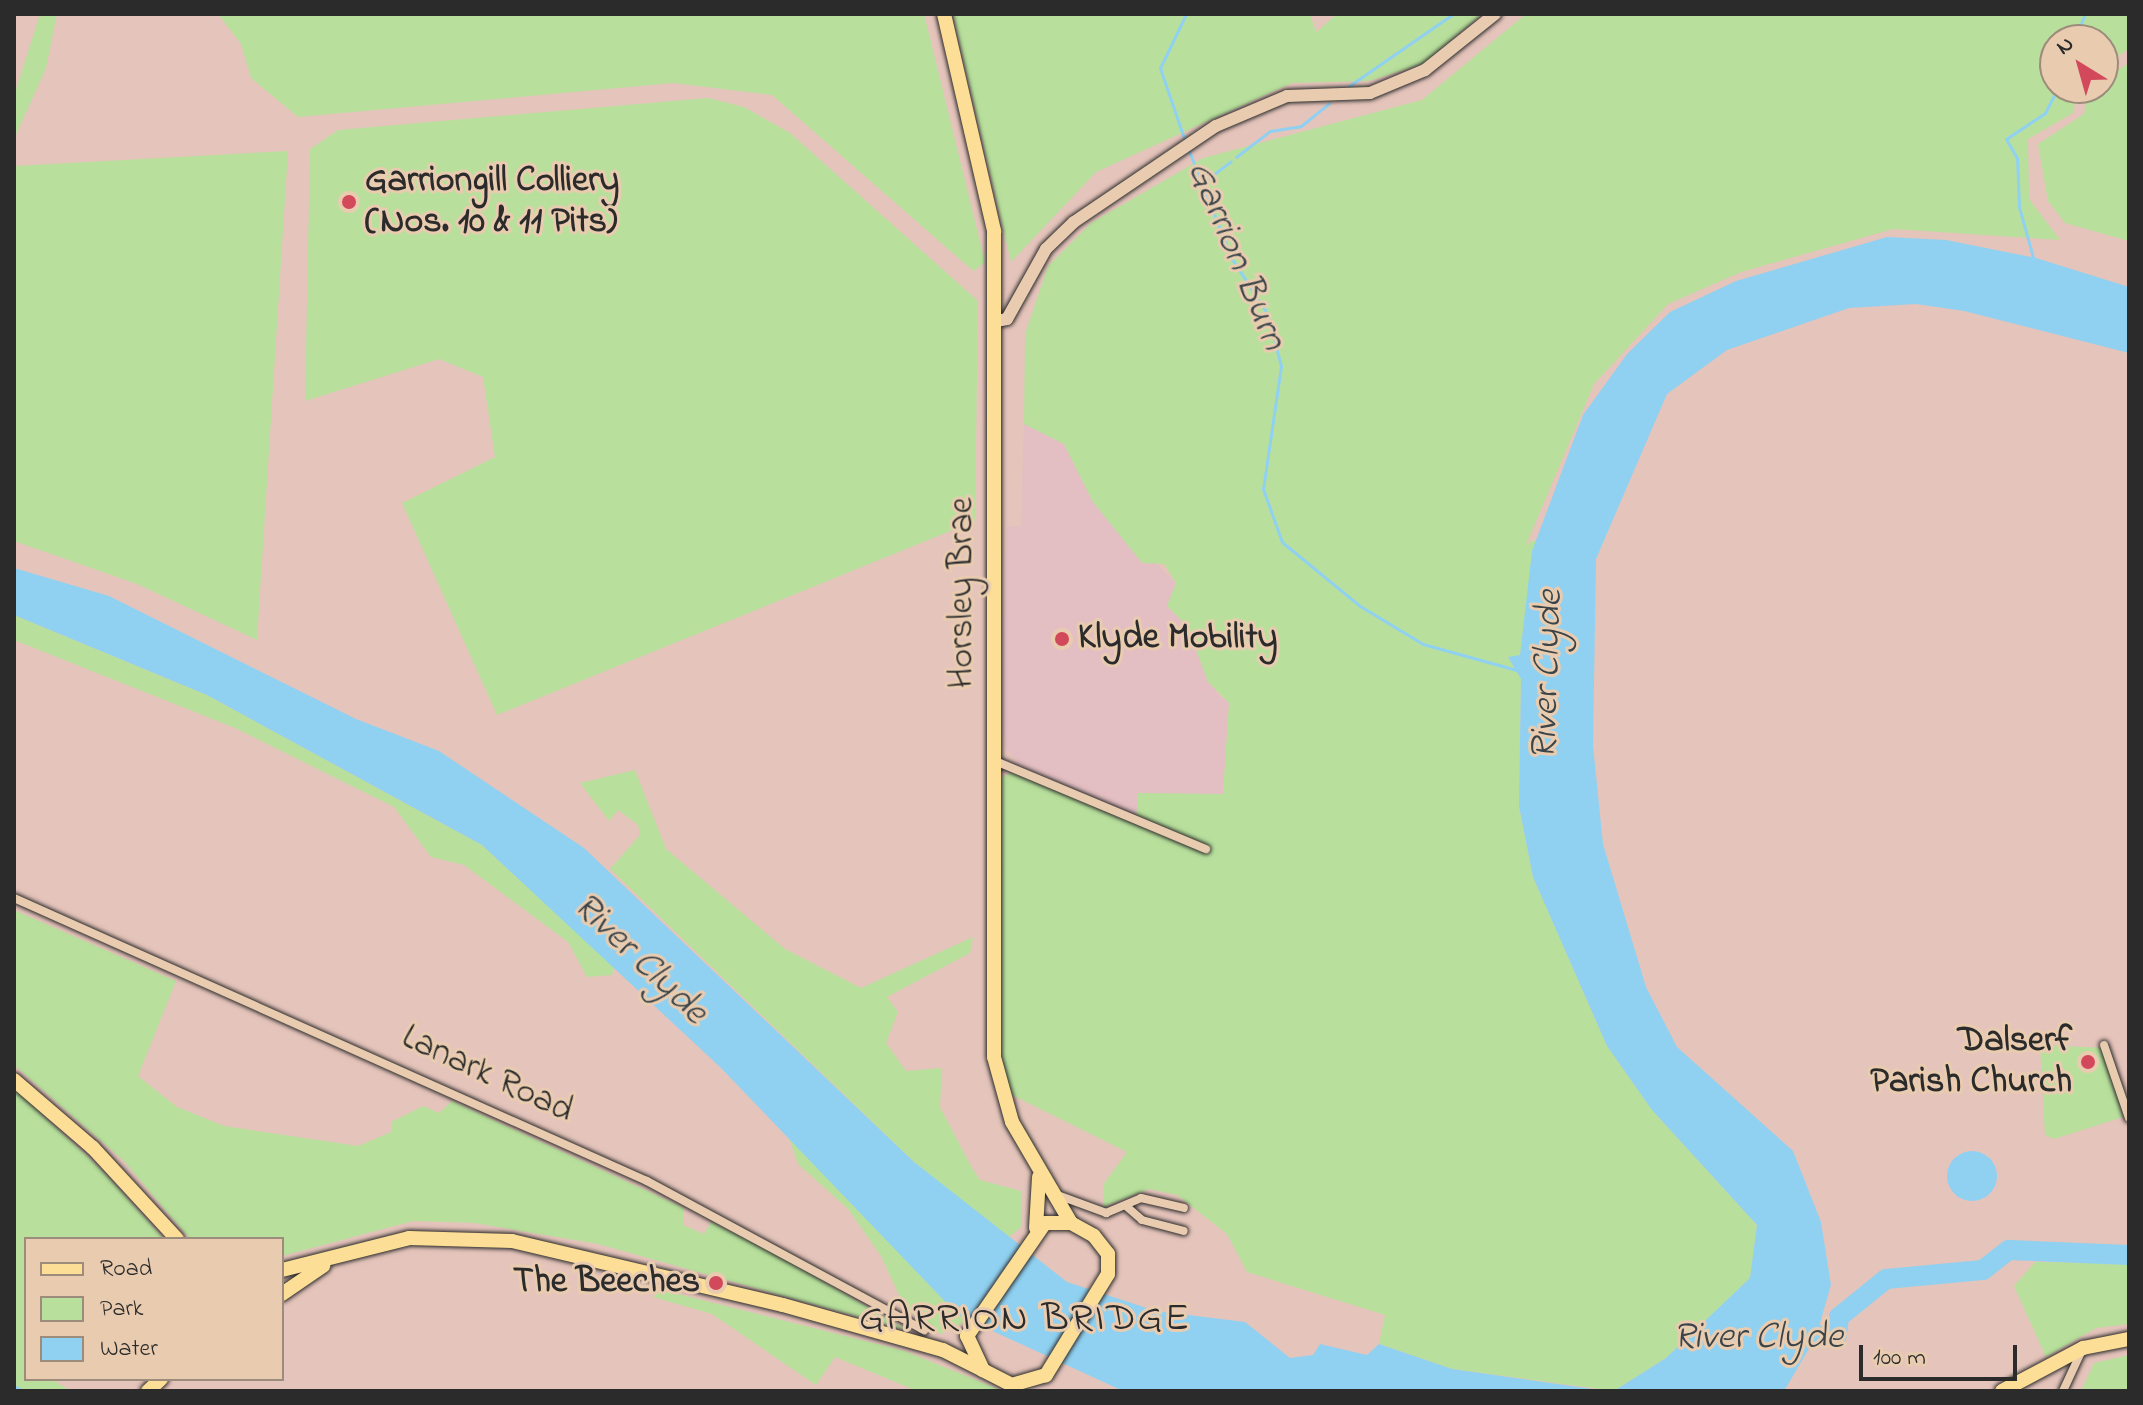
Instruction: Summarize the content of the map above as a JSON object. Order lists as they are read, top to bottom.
{
  "streets": {
    "main road": ["Horsley Brae"],
    "street": ["Lanark Road"]
  },
  "districts": ["GARRION BRIDGE"],
  "water": ["Garrion Burn", "River Clyde"],
  "places": [
    "Garriongill Colliery (Nos. 10 & 11 Pits)",
    "Klyde Mobility",
    "Dalserf Parish Church",
    "The Beeches"
  ],
  "legend": ["Road", "Park", "Water"],
  "scale_bar": "100 m",
  "north": "top left"
}
